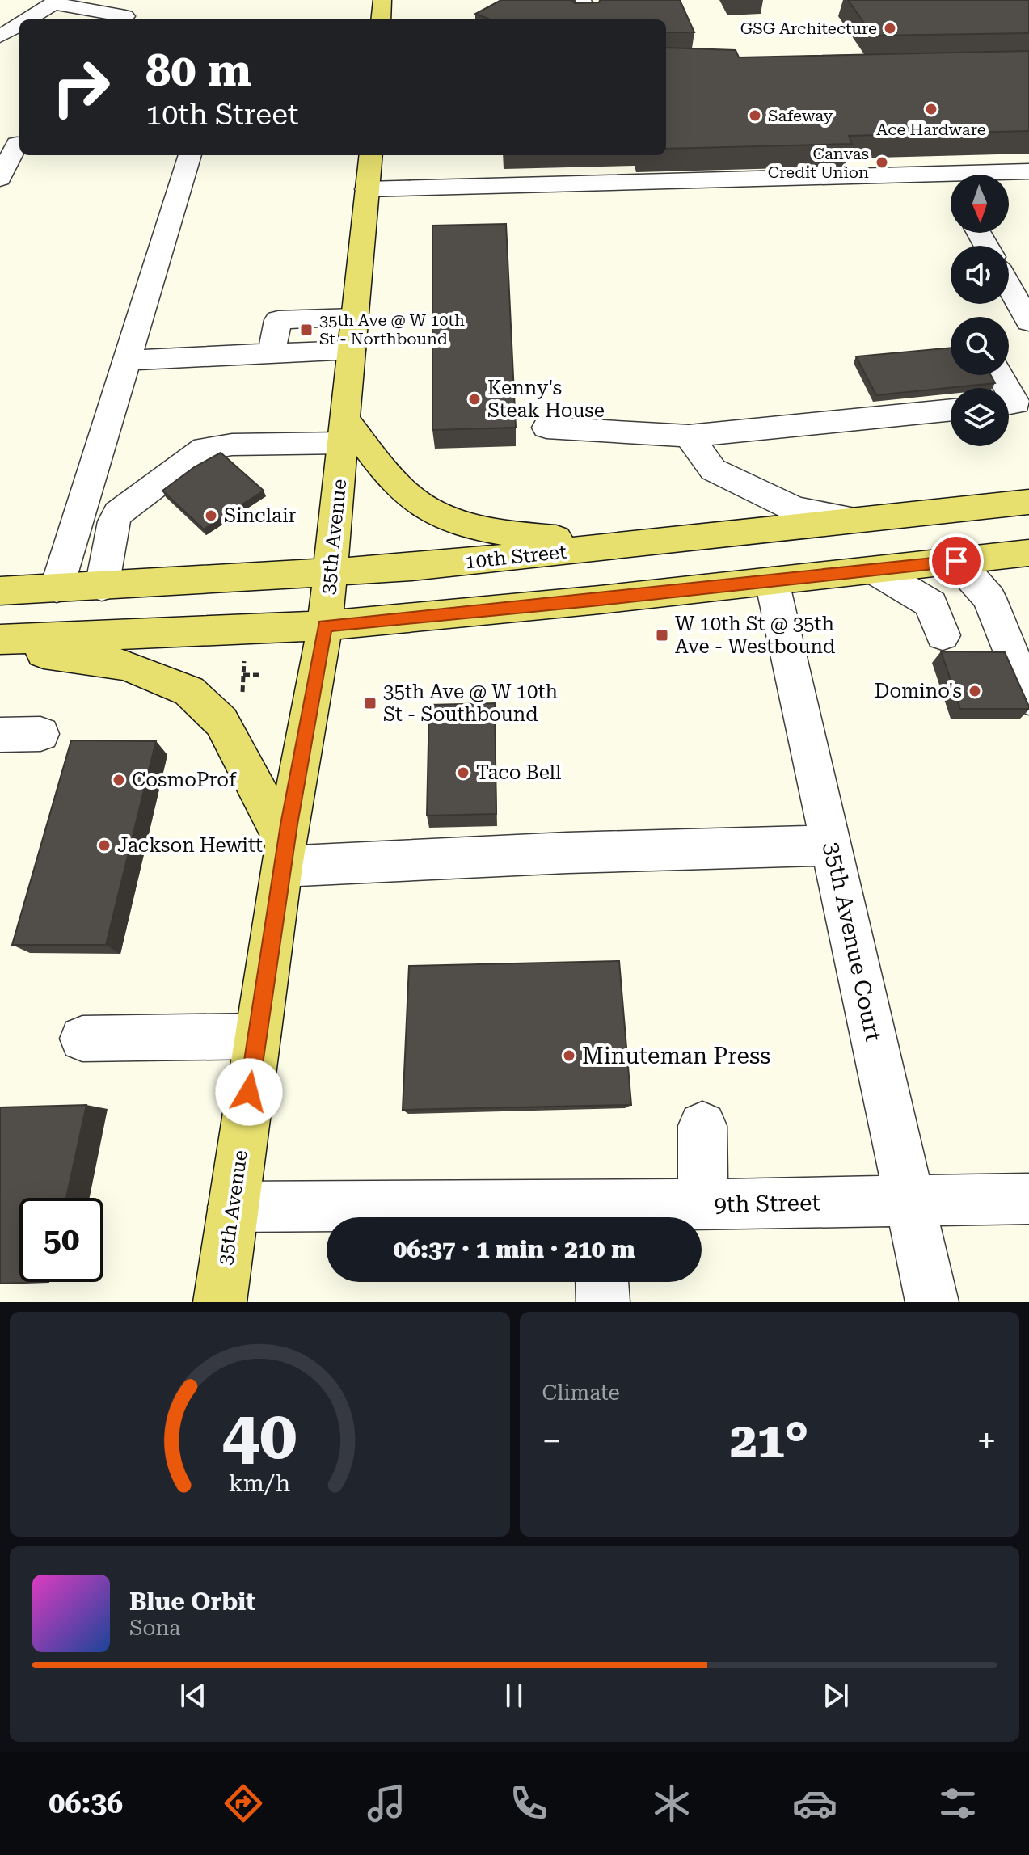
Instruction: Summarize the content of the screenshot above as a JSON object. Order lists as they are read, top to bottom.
{
  "streets": {
    "main road": ["35th Avenue", "10th Street"],
    "street": ["35th Avenue Court", "9th Street"]
  },
  "crossings": [
    ["35th Avenue", "10th Street"],
    ["35th Avenue", "9th Street"],
    ["35th Avenue Court", "9th Street"]
  ],
  "places": {
    "other": [
      "GSG Architecture",
      "Ace Hardware",
      "Safeway",
      "Canvas Credit Union",
      "Kenny's Steak House",
      "Sinclair",
      "Domino's",
      "Taco Bell",
      "CosmoProf",
      "Jackson Hewitt",
      "Minuteman Press"
    ],
    "transit": ["35th Ave @ W 10th St - Northbound", "W 10th St @ 35th Ave - Westbound", "35th Ave @ W 10th St - Southbound"]
  },
  "north": "bottom",
  "page": {
    "turn": ["80 m", "10th Street"],
    "limit": "50",
    "trip": "06:37 · 1 min · 210 m",
    "tile": "Climate",
    "heat": ["−", "21°", "+"],
    "song": ["Blue Orbit", "Sona"],
    "tabs": "06:36",
    "gauge": ["40", "km/h"]
  }
}
